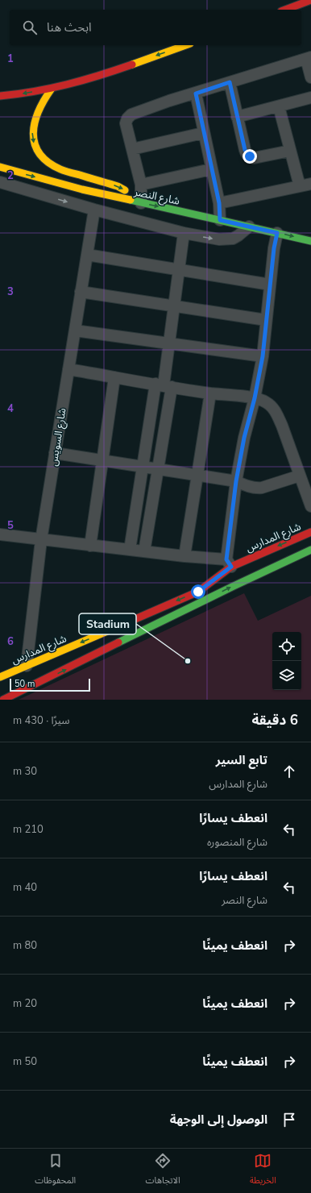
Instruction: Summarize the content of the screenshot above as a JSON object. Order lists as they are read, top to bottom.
{
  "streets": {
    "main road": ["شارع النصر", "شارع المدارس"],
    "street": ["شارع السويس"]
  },
  "crossings": [
    ["شارع السويس", "شارع المدارس"]
  ],
  "one_way": ["شارع النصر"],
  "places": ["Stadium"],
  "scale_bar": "50 m",
  "page": {
    "search": "ابحث هنا",
    "scale": "50 m",
    "heading": ["6 دقيقة", "سيرًا · 430 m"],
    "list": [
      ["تابع السير", "شارع المدارس", "30 m"],
      ["انعطف يسارًا", "شارع المنصوره", "210 m"],
      ["انعطف يسارًا", "شارع النصر", "40 m"],
      ["انعطف يمينًا", "80 m"],
      ["انعطف يمينًا", "20 m"],
      ["انعطف يمينًا", "50 m"],
      "الوصول إلى الوجهة"
    ],
    "nav": ["الخريطة", "الاتجاهات", "المحفوظات"]
  },
  "grid": {
    "rows": [
      "1",
      "2",
      "3",
      "4",
      "5",
      "6"
    ]
  }
}
